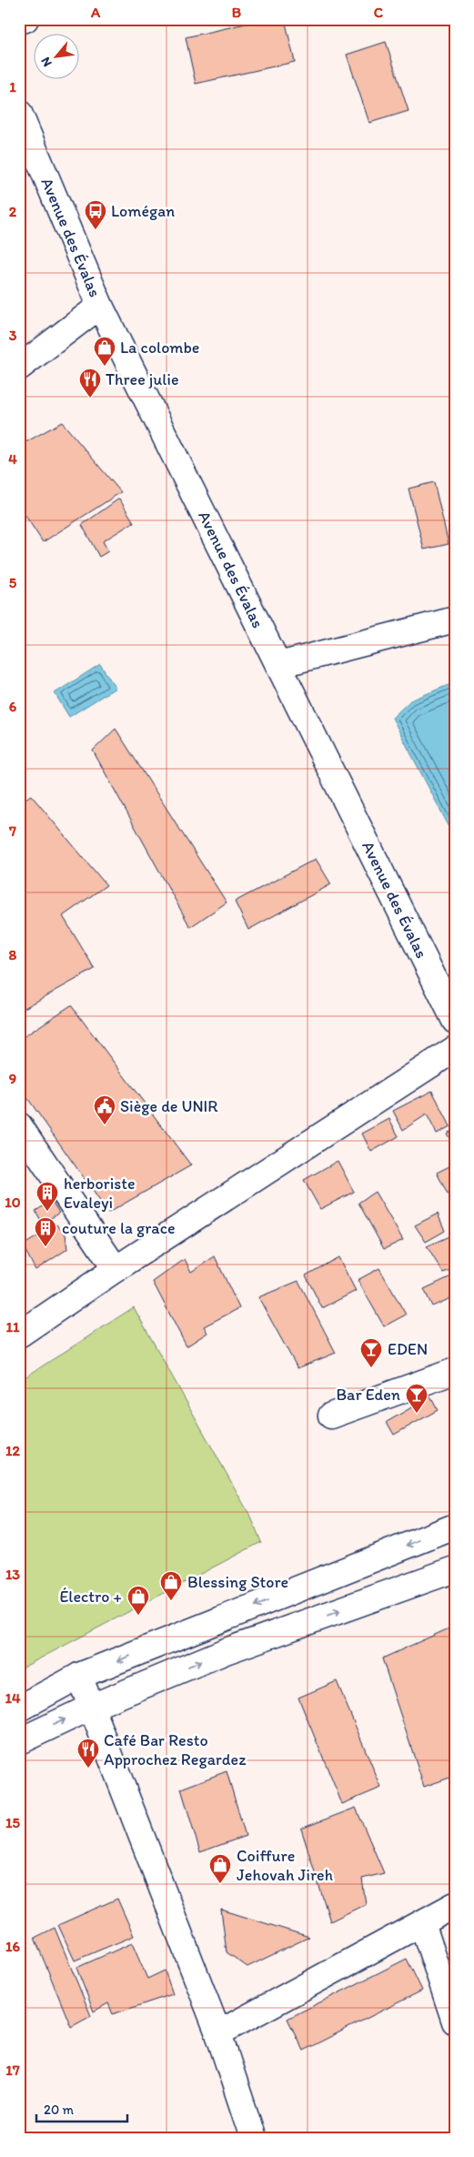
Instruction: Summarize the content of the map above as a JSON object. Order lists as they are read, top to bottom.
{
  "streets": {
    "street": ["Avenue des Évalas"]
  },
  "places": {
    "bus stop": ["Lomégan"],
    "shop": [
      "La colombe",
      "Blessing Store",
      "Électro +",
      "Coiffure Jehovah Jireh"
    ],
    "restaurant": ["Three julie", "Café Bar Resto Approchez Regardez"],
    "public building": ["Siège de UNIR"],
    "building": ["herboriste Evaleyi", "couture la grace"],
    "bar": ["EDEN", "Bar Eden"]
  },
  "scale_bar": "20 m",
  "north": "bottom left",
  "grid": {
    "columns": ["A", "B", "C"],
    "rows": [
      "1",
      "2",
      "3",
      "4",
      "5",
      "6",
      "7",
      "8",
      "9",
      "10",
      "11",
      "12",
      "13",
      "14",
      "15",
      "16",
      "17"
    ]
  }
}
